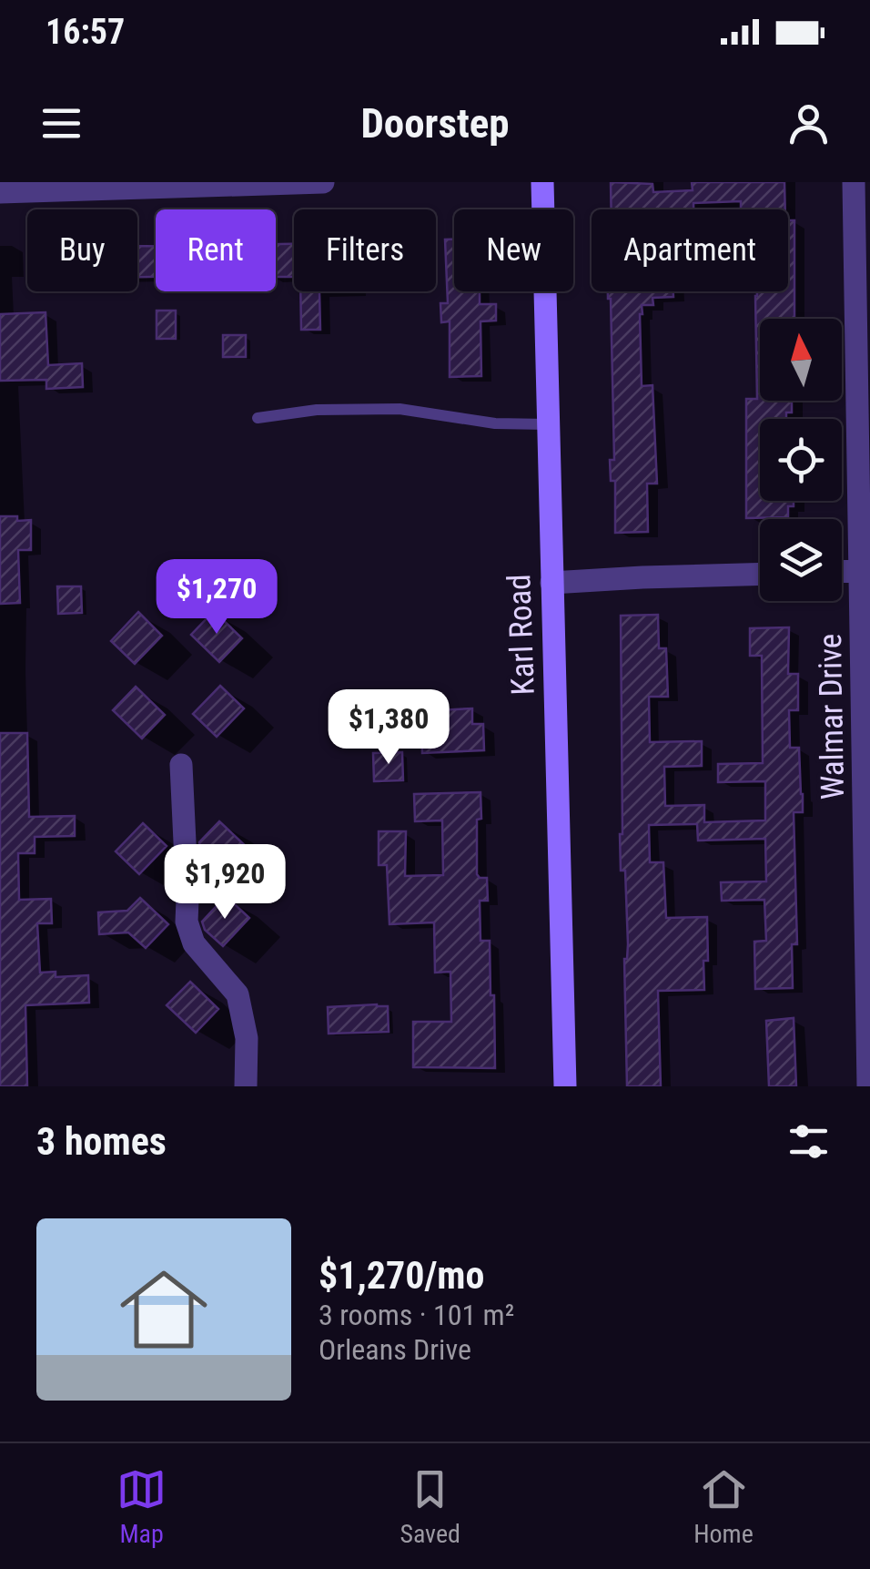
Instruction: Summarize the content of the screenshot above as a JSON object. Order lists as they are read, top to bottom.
{
  "streets": {
    "main road": ["Karl Road"],
    "street": ["Walmar Drive"]
  },
  "north": "top",
  "page": {
    "status": "16:57",
    "header": "Doorstep",
    "chip": [
      "Buy",
      "Rent",
      "Filters",
      "New",
      "Apartment"
    ],
    "price": ["$1,270", "$1,380", "$1,920"],
    "heading": "3 homes",
    "list": [
      {
        "name": "$1,270/mo",
        "note": "3 rooms · 101 m² · Orleans Drive"
      }
    ],
    "tabs": ["Map", "Saved", "Home"]
  }
}
